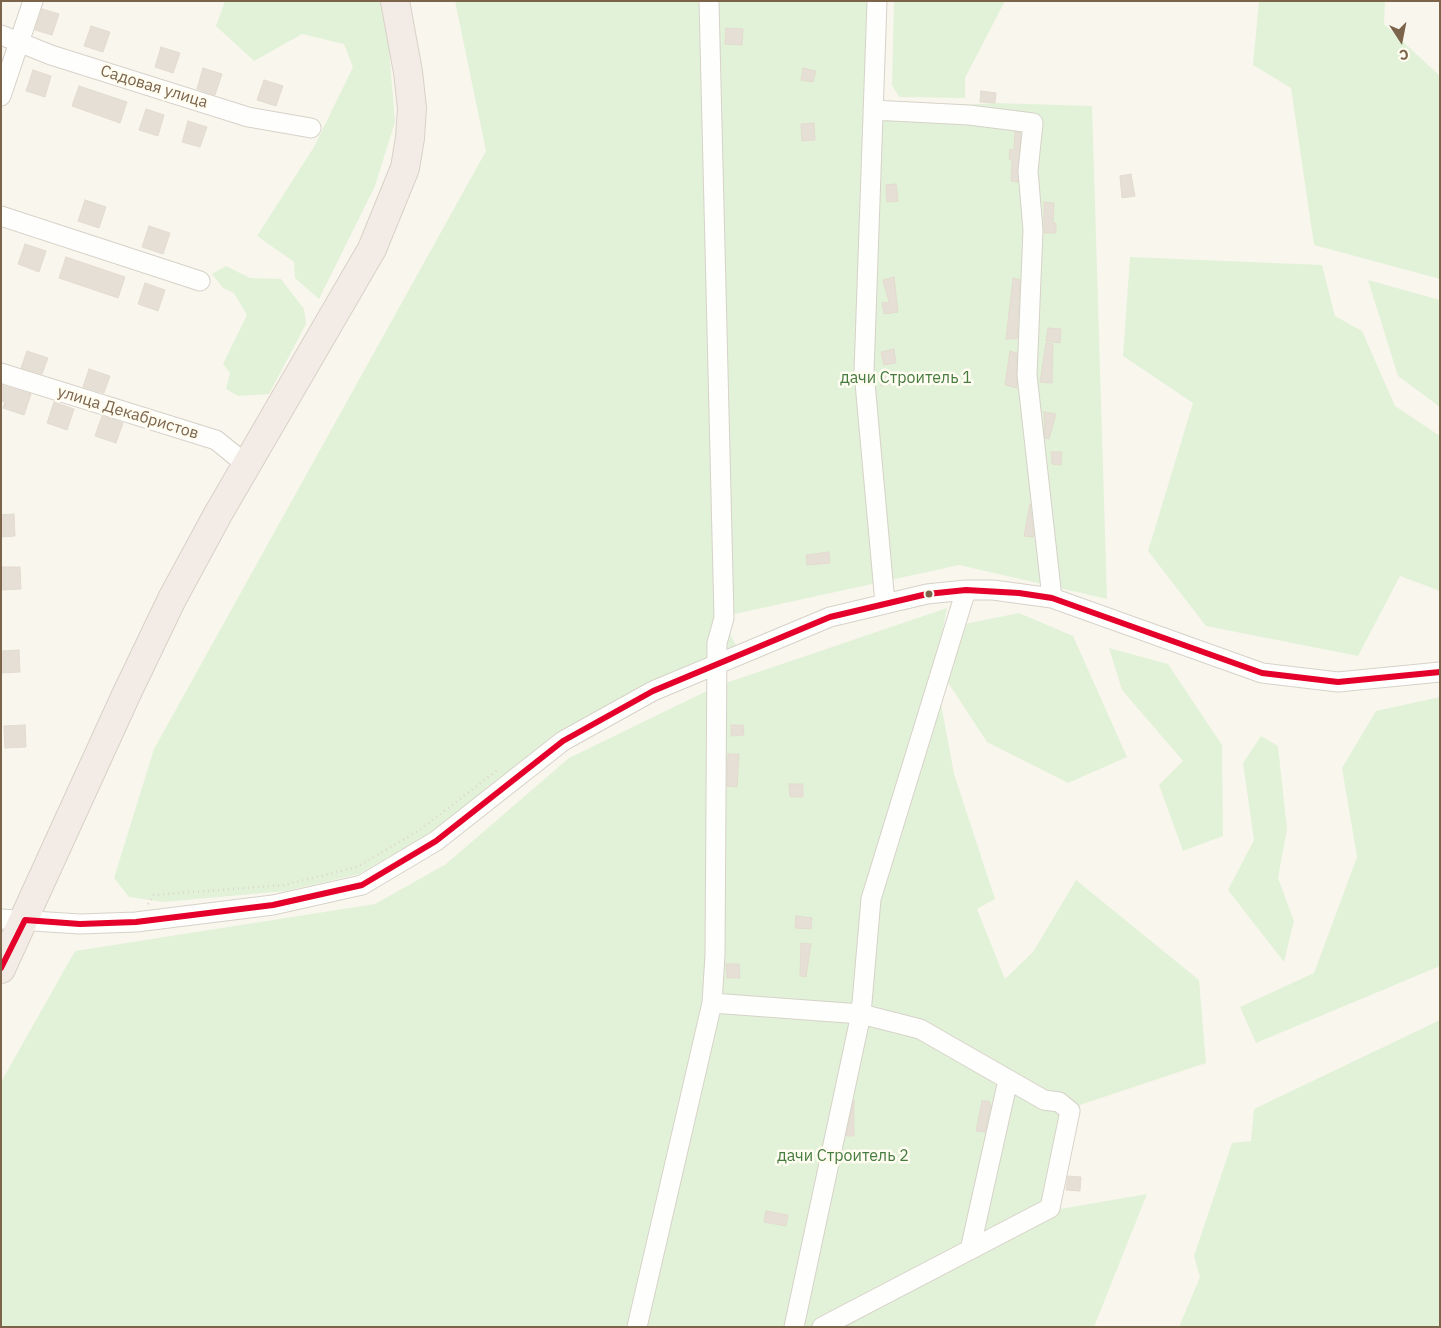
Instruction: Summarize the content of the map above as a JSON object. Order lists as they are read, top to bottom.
{
  "streets": {
    "street": ["Садовая улица", "улица Декабристов"]
  },
  "parks": ["дачи Строитель 1", "дачи Строитель 2"],
  "north": "bottom"
}
